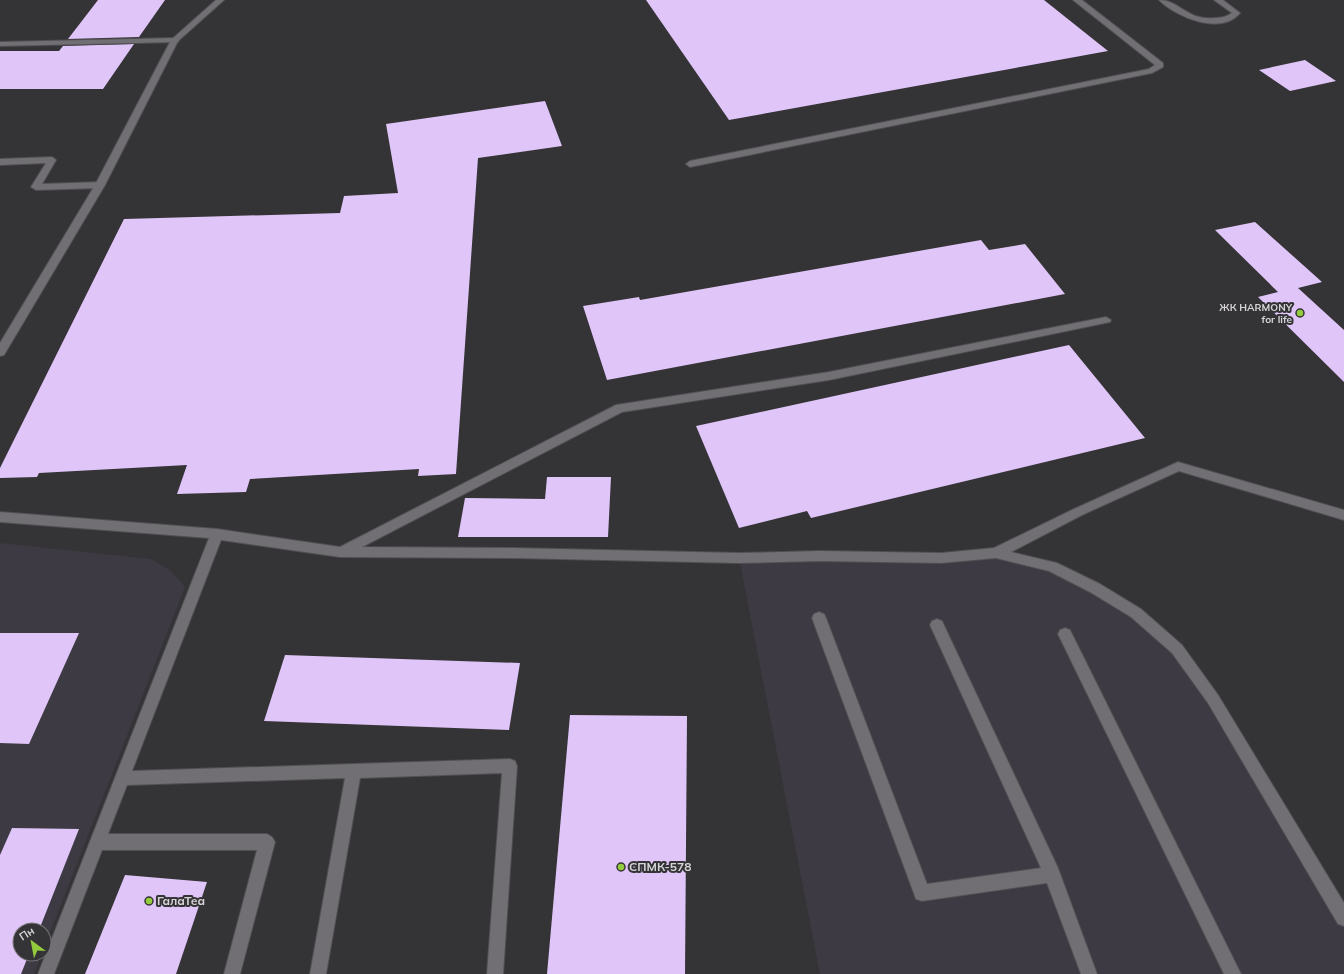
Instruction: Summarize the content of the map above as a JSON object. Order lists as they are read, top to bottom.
{
  "places": ["ЖК HARMONY for life", "СПМК-578", "ГалаТеа"],
  "north": "top left"
}
